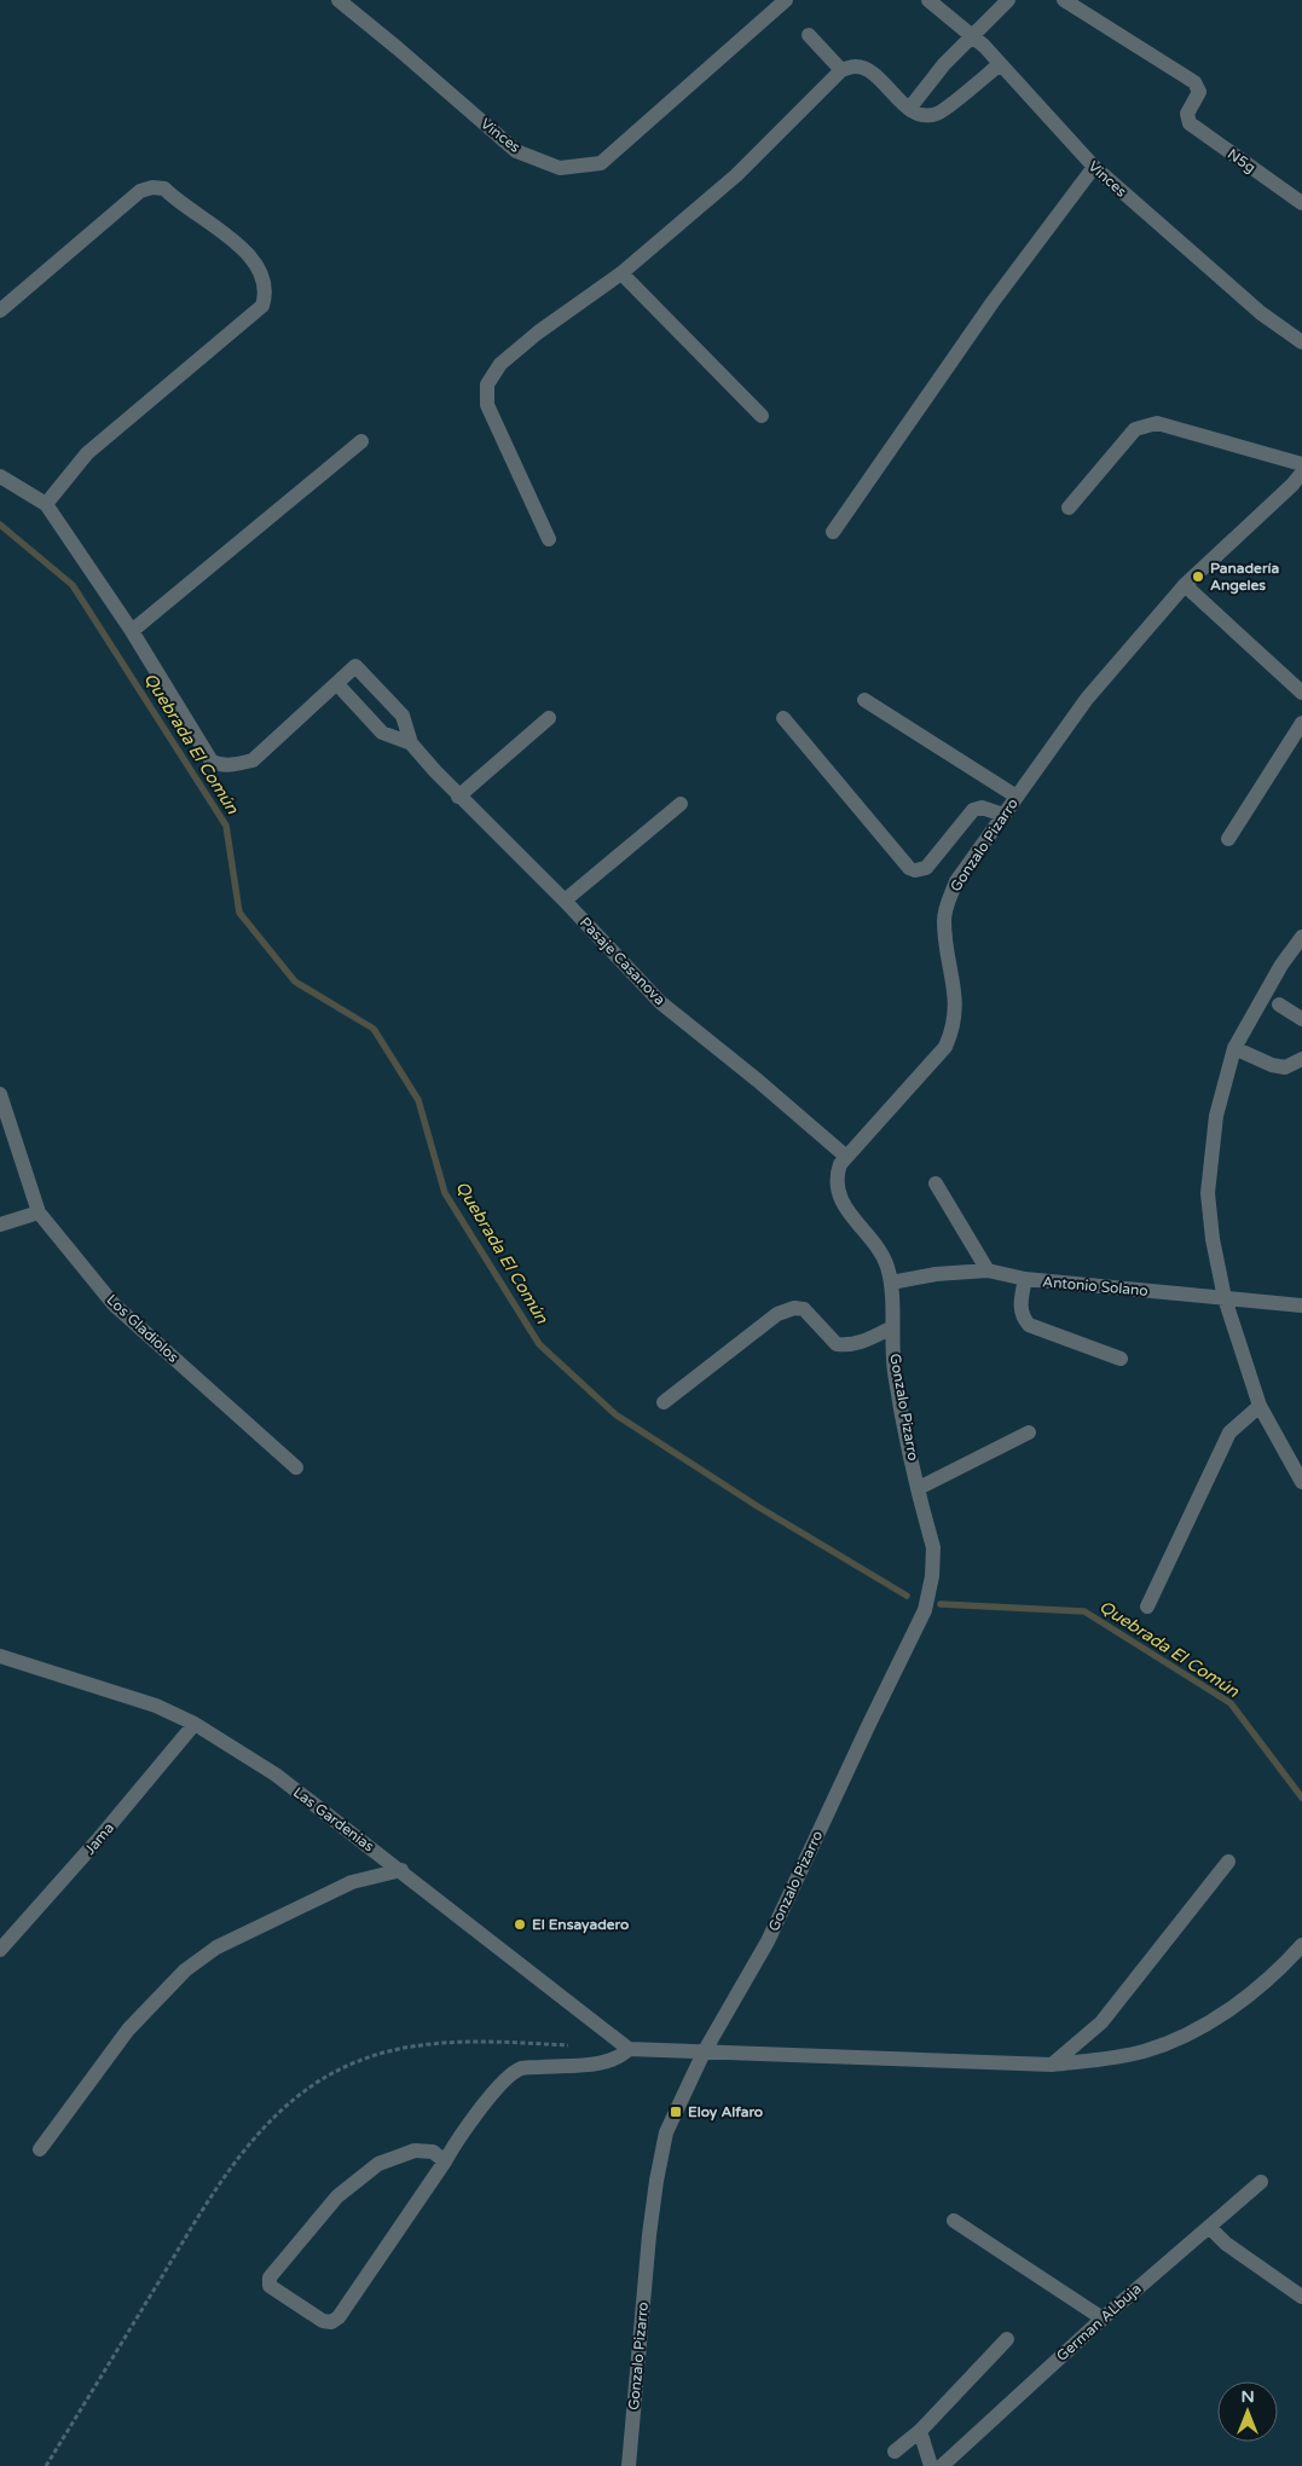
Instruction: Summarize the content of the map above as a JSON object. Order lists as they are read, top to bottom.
{
  "streets": {
    "street": [
      "Vinces",
      "N5g",
      "Gonzalo Pizarro",
      "Pasaje Casanova",
      "Antonio Solano",
      "Los Gladiolos",
      "Las Gardenias",
      "Jama",
      "German ALbuja"
    ]
  },
  "crossings": [
    ["Gonzalo Pizarro", "Pasaje Casanova"],
    ["Gonzalo Pizarro", "Antonio Solano"],
    ["Las Gardenias", "Jama"]
  ],
  "water": ["Quebrada El Común"],
  "places": {
    "other": ["Panadería Angeles", "El Ensayadero"],
    "transit": ["Eloy Alfaro"]
  },
  "north": "top"
}
